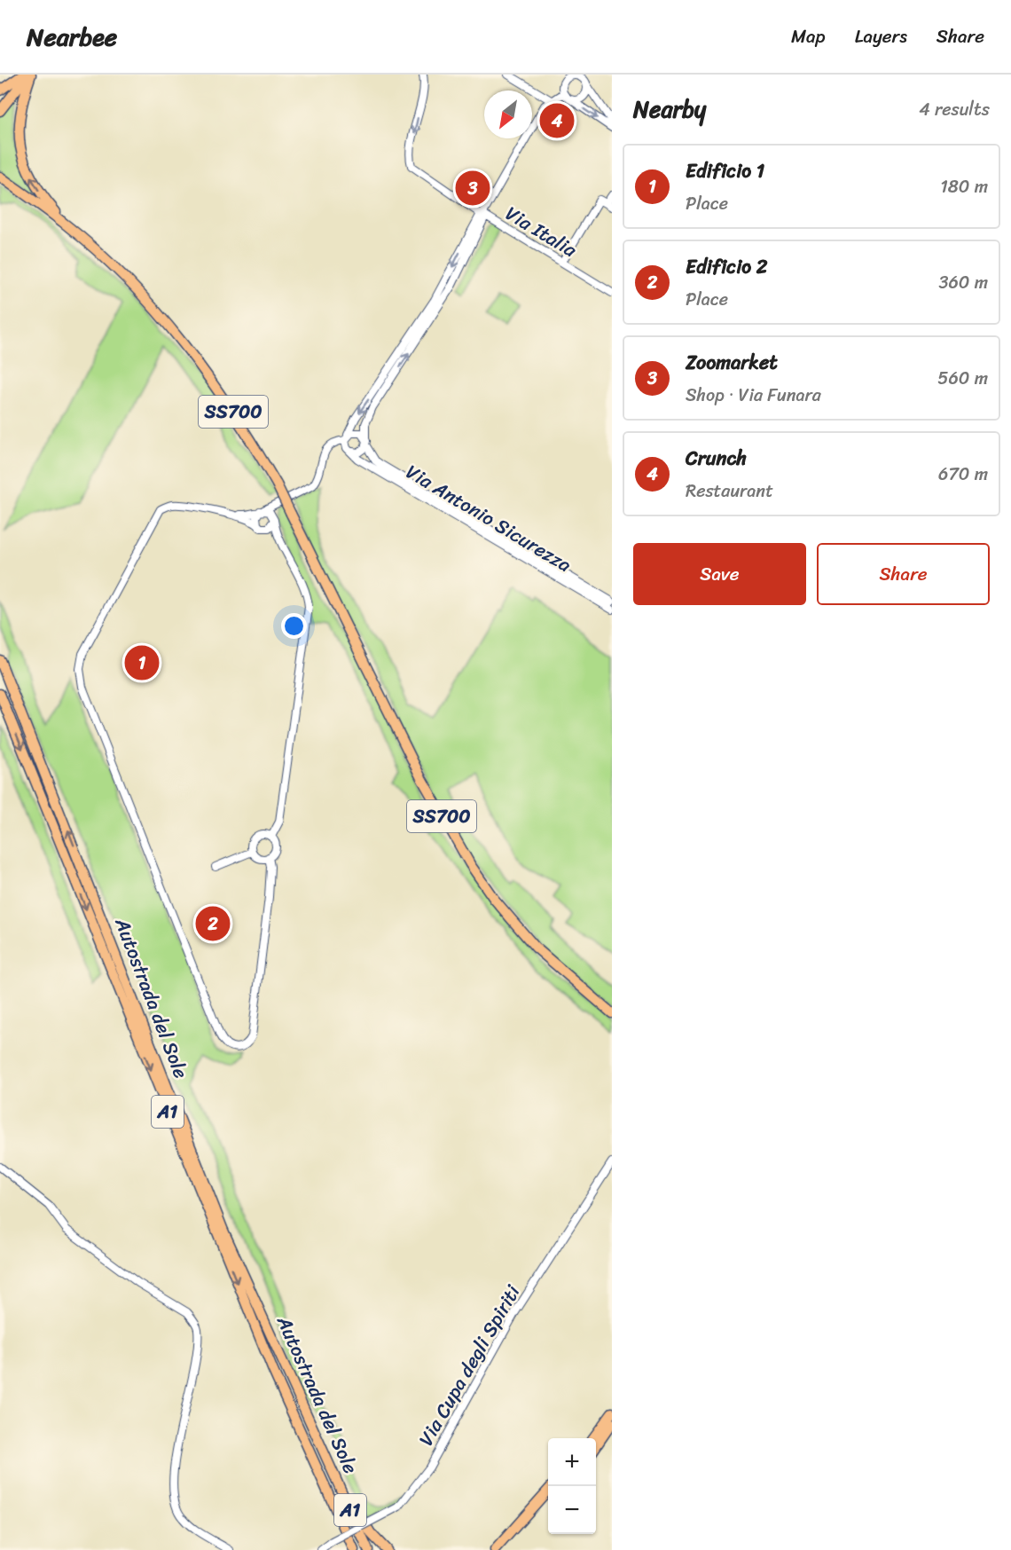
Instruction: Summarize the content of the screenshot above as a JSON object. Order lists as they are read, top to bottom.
{
  "streets": {
    "highway": ["SS700", "Autostrada del Sole", "A1"],
    "street": ["Via Italia", "Via Antonio Sicurezza", "Via Cupa degli Spiriti"]
  },
  "one_way": ["Via Italia"],
  "north": "bottom left",
  "page": {
    "header": "Nearbee",
    "nav": ["Map", "Layers", "Share"],
    "heading": ["Nearby", "4 results"],
    "pins": [
      "4",
      "3",
      "1",
      "2"
    ],
    "list": [
      {
        "mark": "1",
        "name": "Edificio 1",
        "note": "Place",
        "value": "180 m"
      },
      {
        "mark": "2",
        "name": "Edificio 2",
        "note": "Place",
        "value": "360 m"
      },
      {
        "mark": "3",
        "name": "Zoomarket",
        "note": "Shop · Via Funara",
        "value": "560 m"
      },
      {
        "mark": "4",
        "name": "Crunch",
        "note": "Restaurant",
        "value": "670 m"
      }
    ],
    "buttons": ["Save", "Share"],
    "map_buttons": ["+", "−"]
  }
}
